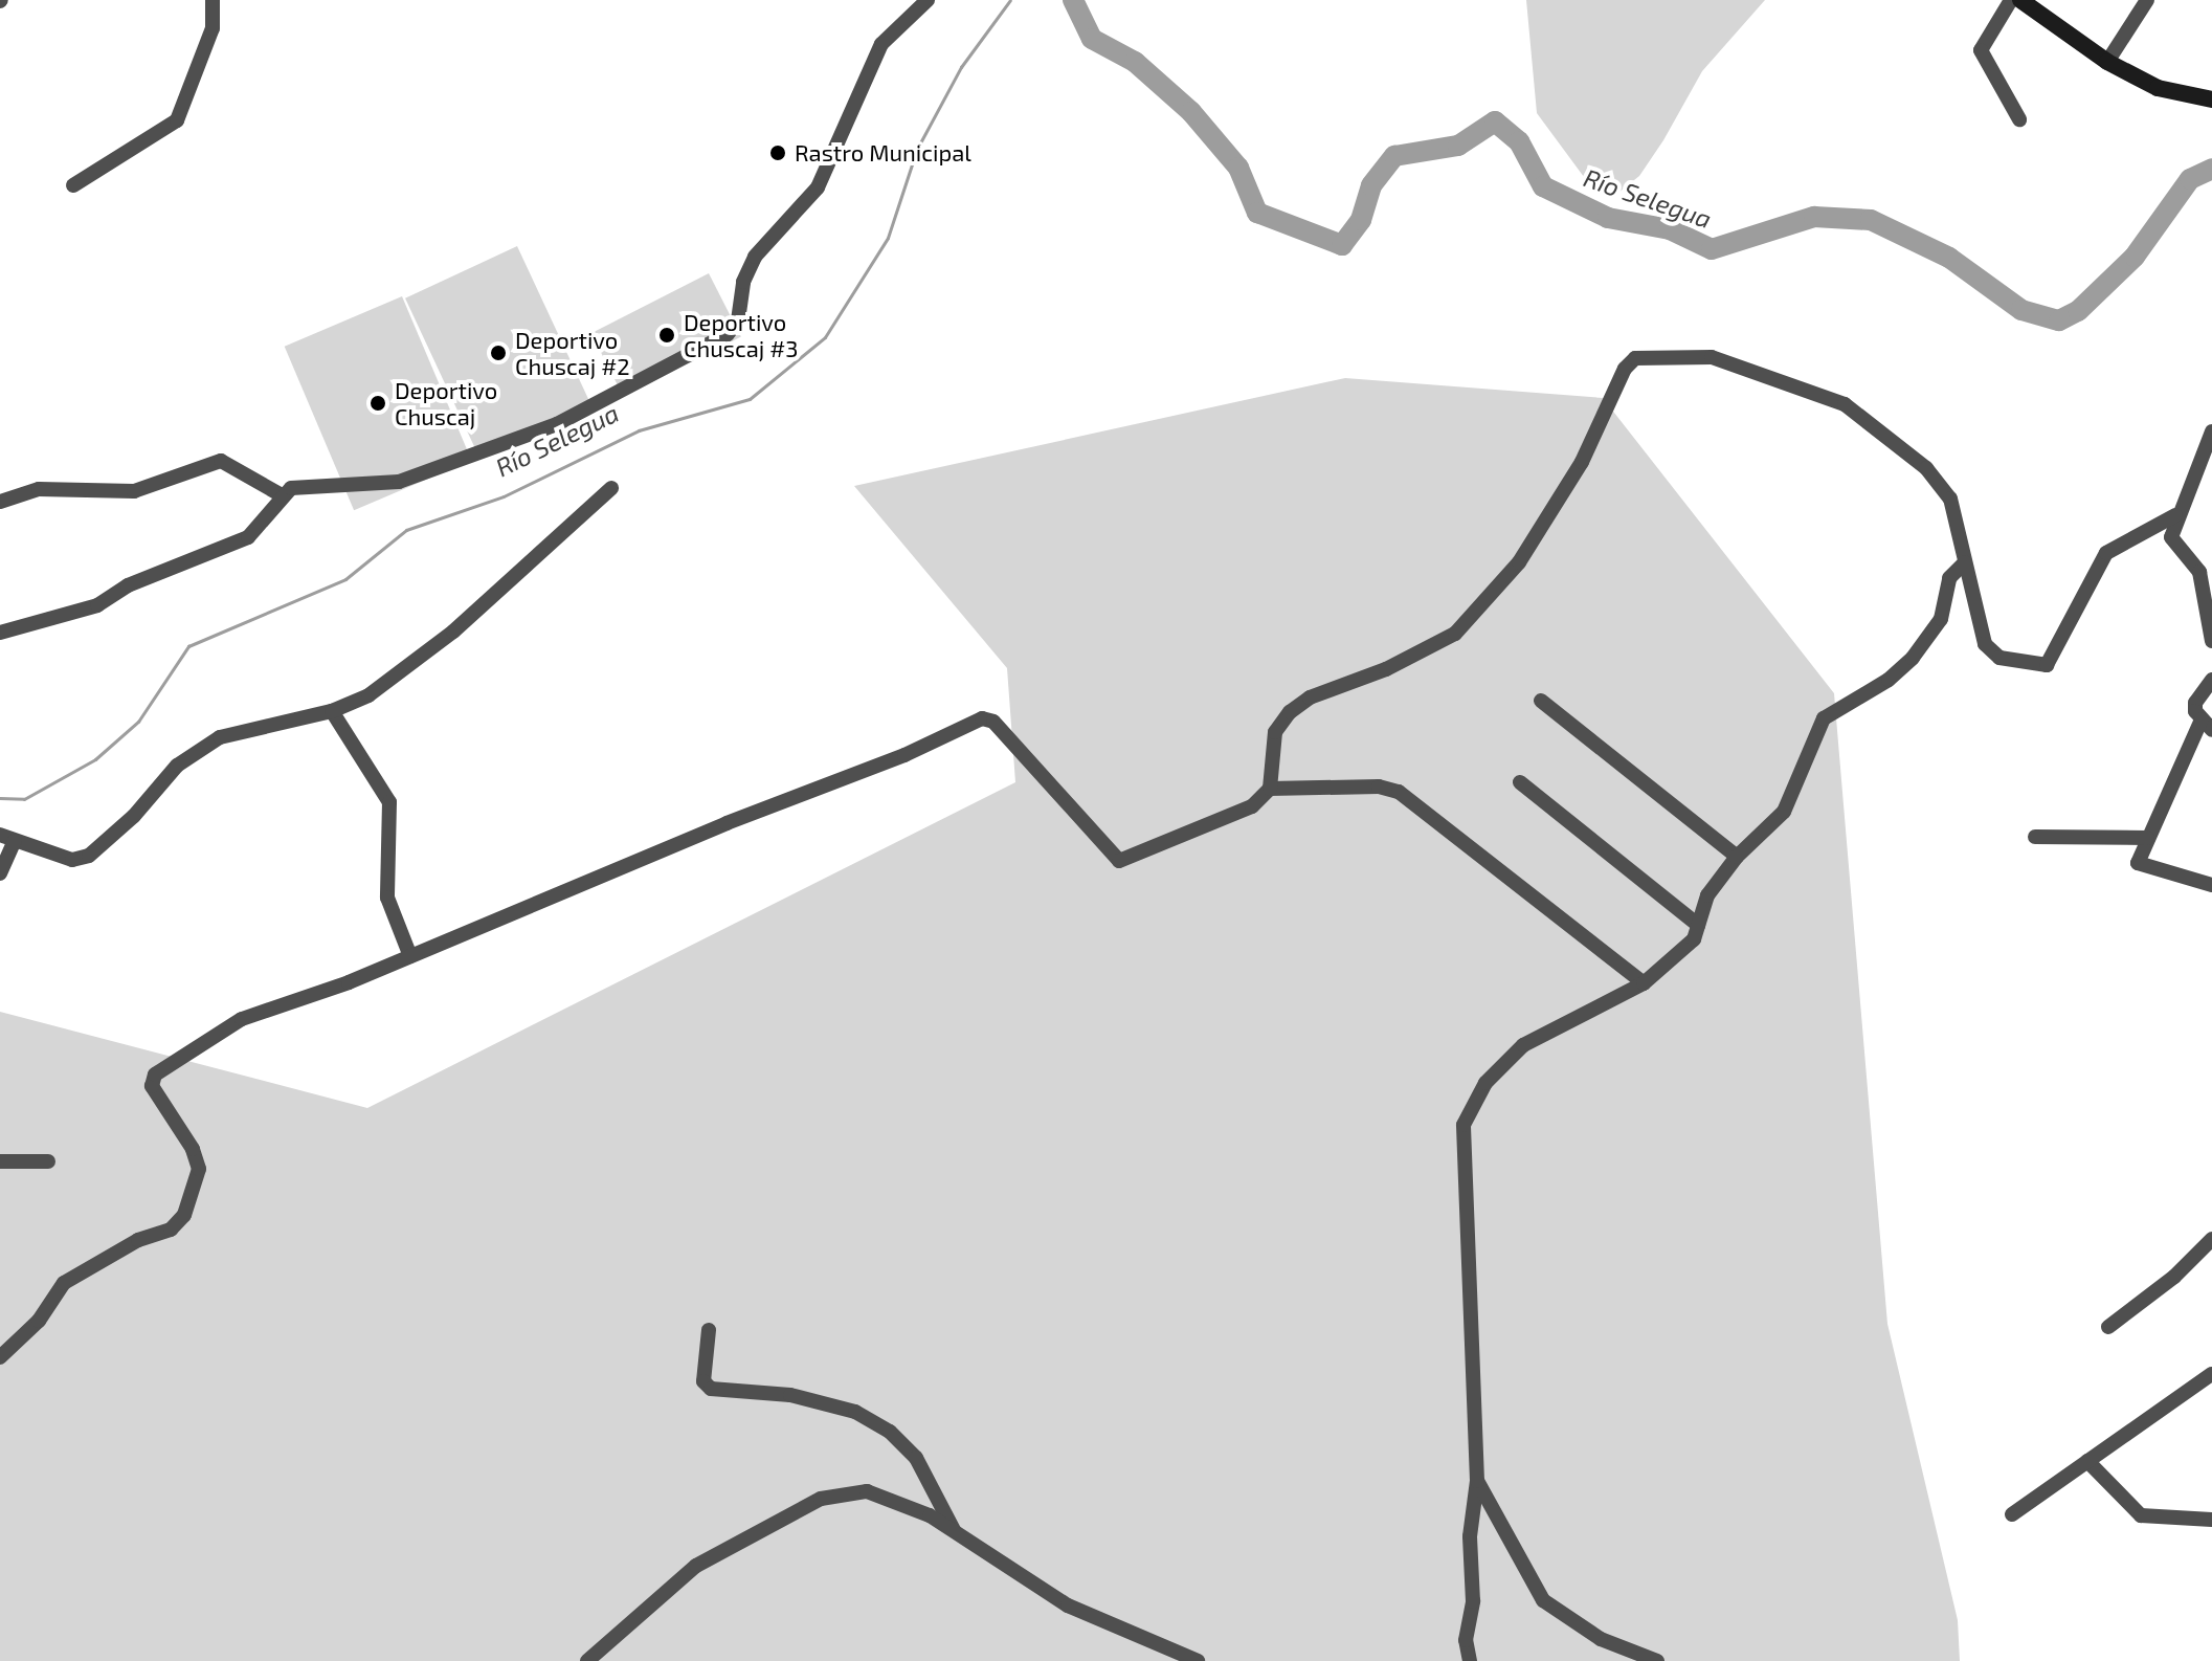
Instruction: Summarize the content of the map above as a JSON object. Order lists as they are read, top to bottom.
{
  "water": ["Río Selegua"],
  "places": [
    "Rastro Municipal",
    "Deportivo Chuscaj #3",
    "Deportivo Chuscaj #2",
    "Deportivo Chuscaj"
  ]
}
